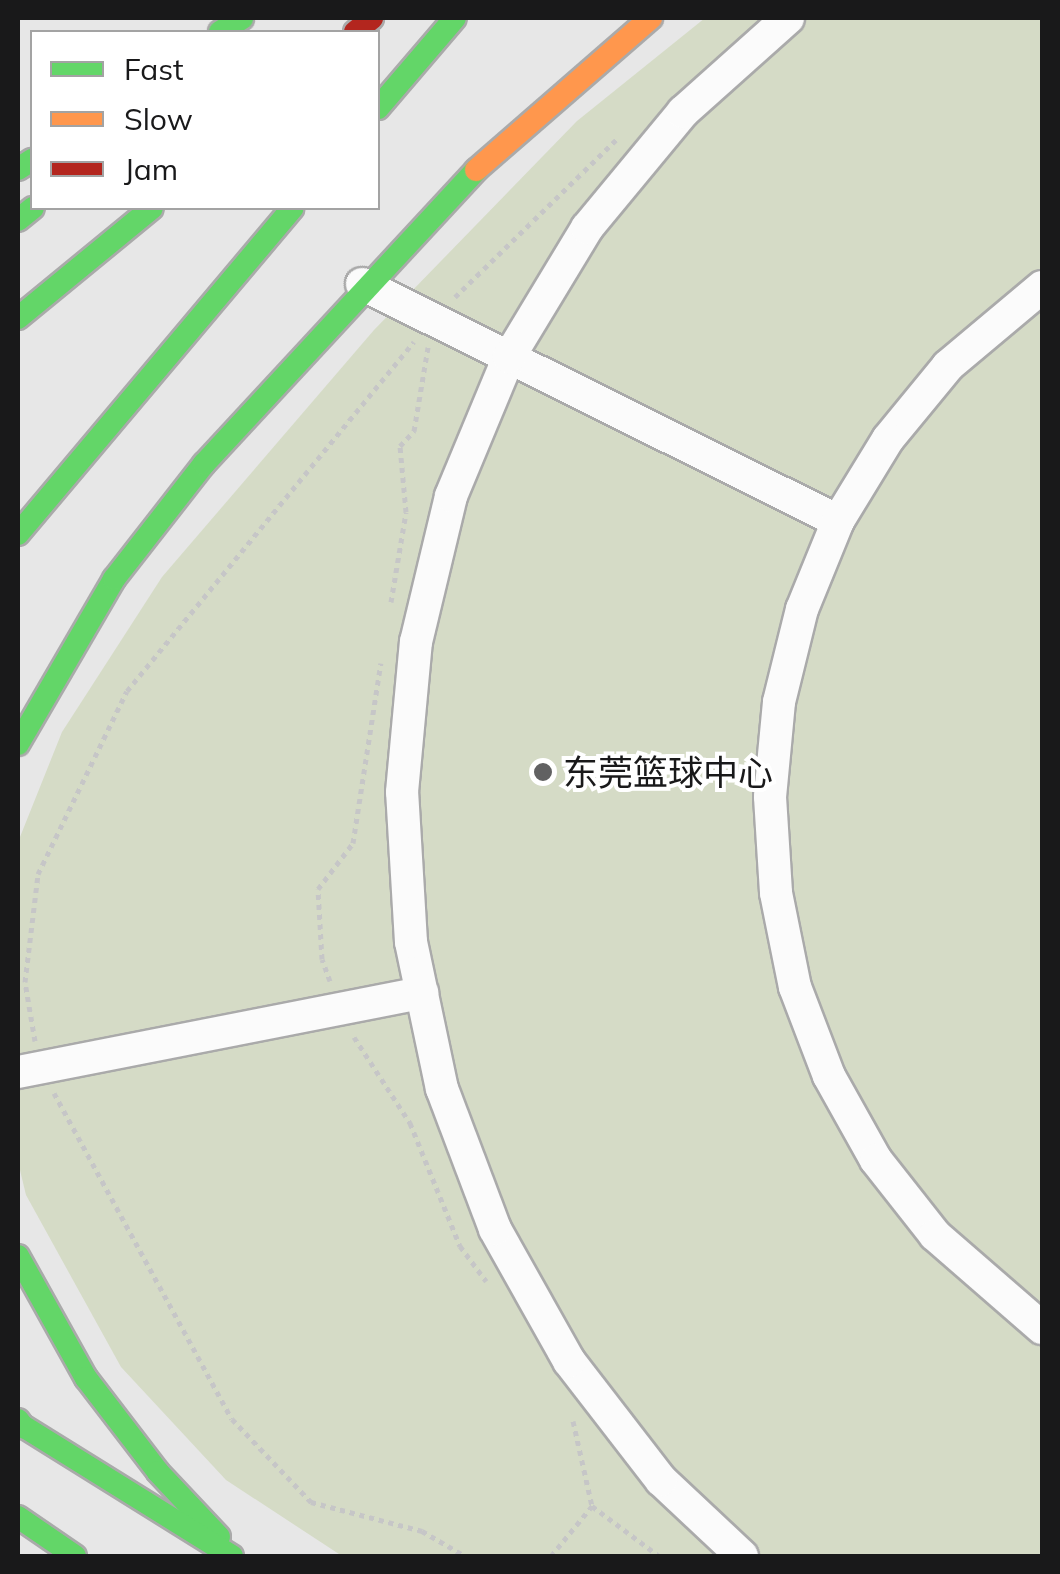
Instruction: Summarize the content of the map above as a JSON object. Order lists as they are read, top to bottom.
{
  "places": ["东莞篮球中心"],
  "legend": ["Fast", "Slow", "Jam"]
}
